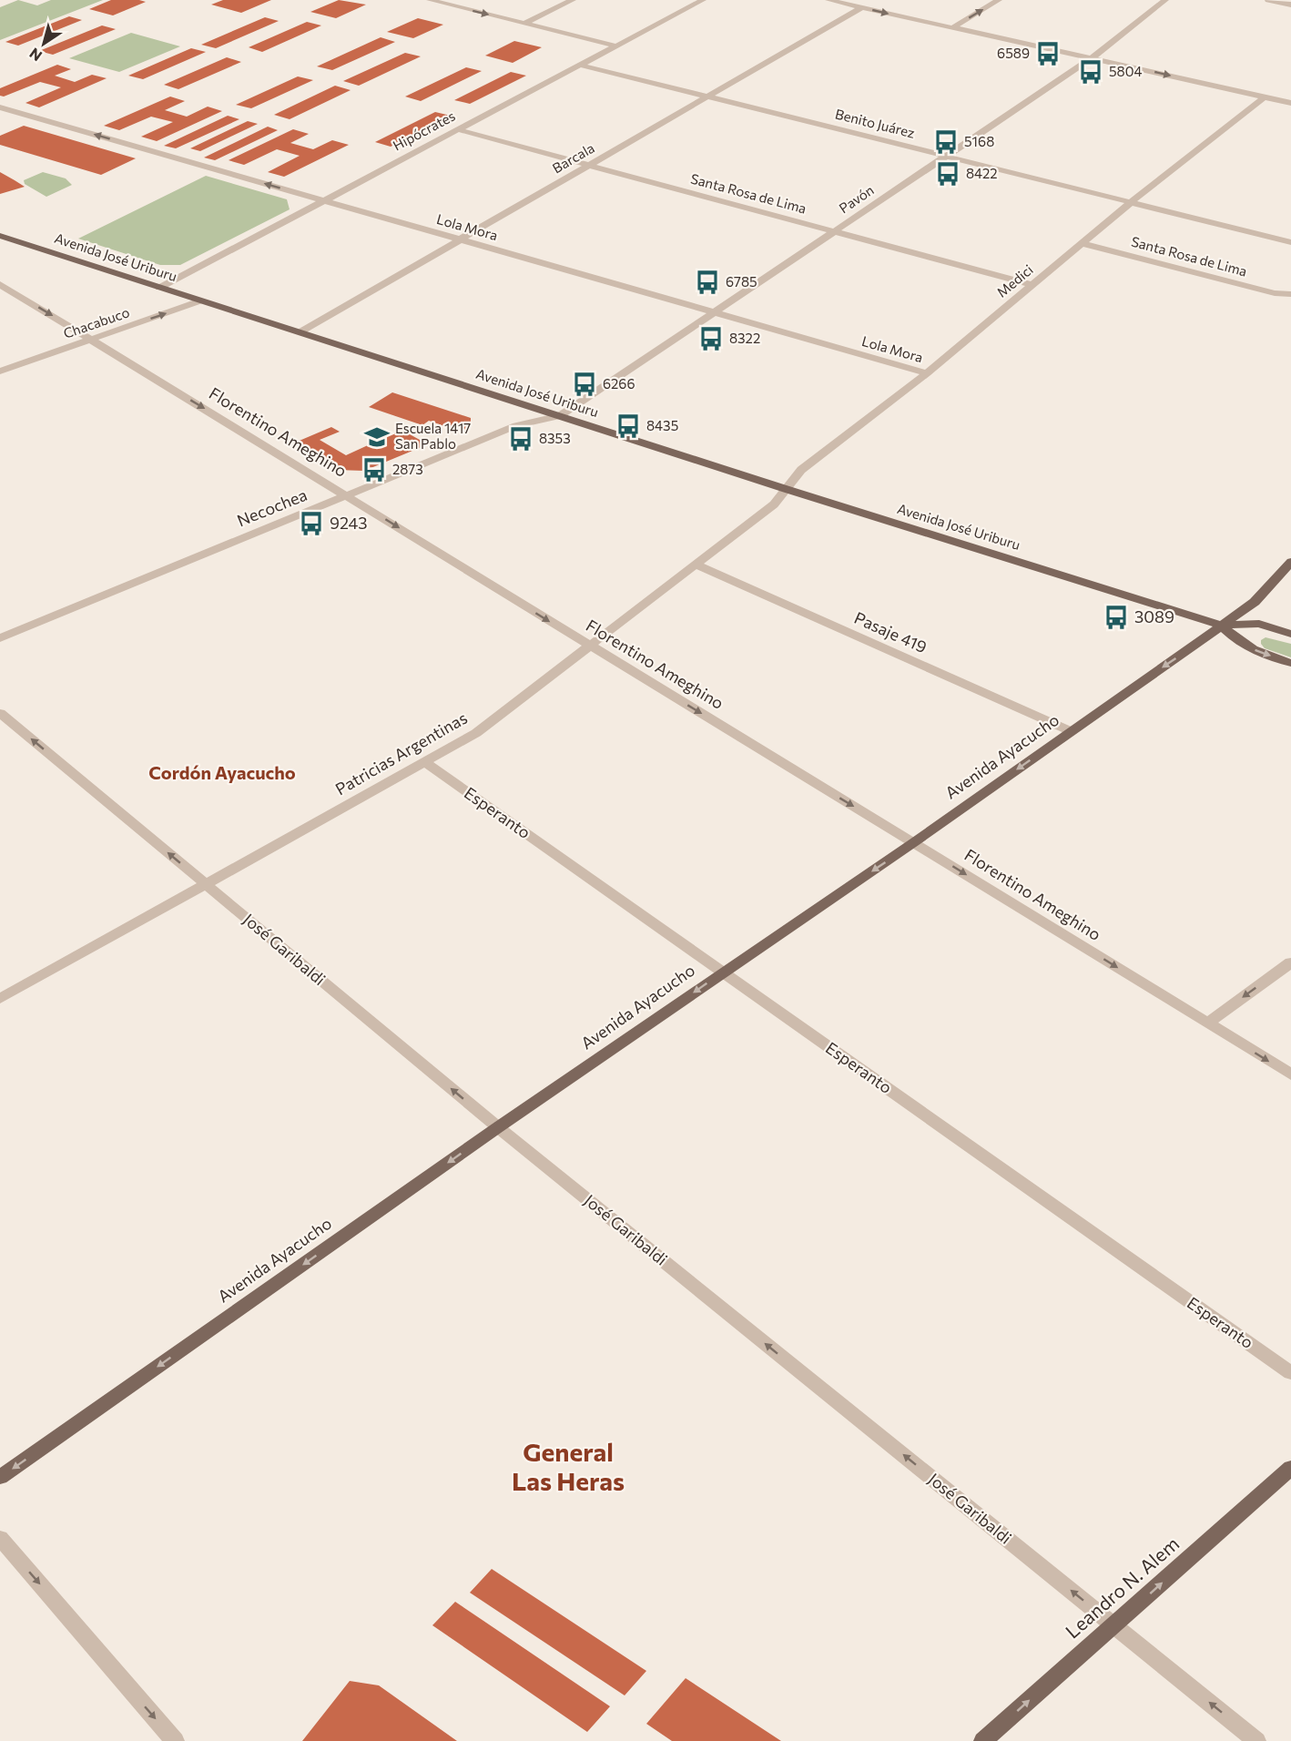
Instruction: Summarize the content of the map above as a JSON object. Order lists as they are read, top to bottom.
{
  "streets": {
    "main road": ["Avenida José Uriburu", "Avenida Ayacucho", "Leandro N. Alem"],
    "street": [
      "Benito Juárez",
      "Hipócrates",
      "Barcala",
      "Santa Rosa de Lima",
      "Pavón",
      "Lola Mora",
      "Medici",
      "Chacabuco",
      "Florentino Ameghino",
      "Necochea",
      "Pasaje 419",
      "Patricias Argentinas",
      "Esperanto",
      "José Garibaldi"
    ]
  },
  "crossings": [
    ["Benito Juárez", "Hipócrates"],
    ["Benito Juárez", "Barcala"],
    ["Benito Juárez", "Pavón"],
    ["Benito Juárez", "Medici"],
    ["Hipócrates", "Santa Rosa de Lima"],
    ["Hipócrates", "Lola Mora"],
    ["Hipócrates", "Avenida José Uriburu"],
    ["Barcala", "Santa Rosa de Lima"],
    ["Barcala", "Lola Mora"],
    ["Barcala", "Avenida José Uriburu"],
    ["Santa Rosa de Lima", "Pavón"],
    ["Santa Rosa de Lima", "Medici"],
    ["Pavón", "Lola Mora"],
    ["Pavón", "Avenida José Uriburu"],
    ["Pavón", "Necochea"],
    ["Lola Mora", "Medici"],
    ["Avenida José Uriburu", "Medici"],
    ["Avenida José Uriburu", "Chacabuco"],
    ["Avenida José Uriburu", "Necochea"],
    ["Avenida José Uriburu", "Patricias Argentinas"],
    ["Avenida José Uriburu", "Avenida Ayacucho"],
    ["Medici", "Patricias Argentinas"],
    ["Chacabuco", "Florentino Ameghino"],
    ["Florentino Ameghino", "Necochea"],
    ["Florentino Ameghino", "Patricias Argentinas"],
    ["Florentino Ameghino", "Avenida Ayacucho"],
    ["Pasaje 419", "Patricias Argentinas"],
    ["Pasaje 419", "Avenida Ayacucho"],
    ["Patricias Argentinas", "Esperanto"],
    ["Patricias Argentinas", "José Garibaldi"],
    ["Avenida Ayacucho", "Esperanto"],
    ["Avenida Ayacucho", "José Garibaldi"],
    ["José Garibaldi", "Leandro N. Alem"]
  ],
  "one_way": [
    "Chacabuco",
    "Florentino Ameghino",
    "Avenida Ayacucho",
    "José Garibaldi",
    "Leandro N. Alem"
  ],
  "districts": ["Cordón Ayacucho", "General Las Heras"],
  "places": {
    "bus stop": [
      "6589",
      "5804",
      "5168",
      "8422",
      "6785",
      "8322",
      "6266",
      "8435",
      "8353",
      "2873",
      "9243",
      "3089"
    ],
    "school or university": ["Escuela 1417 San Pablo"]
  },
  "north": "bottom left"
}
